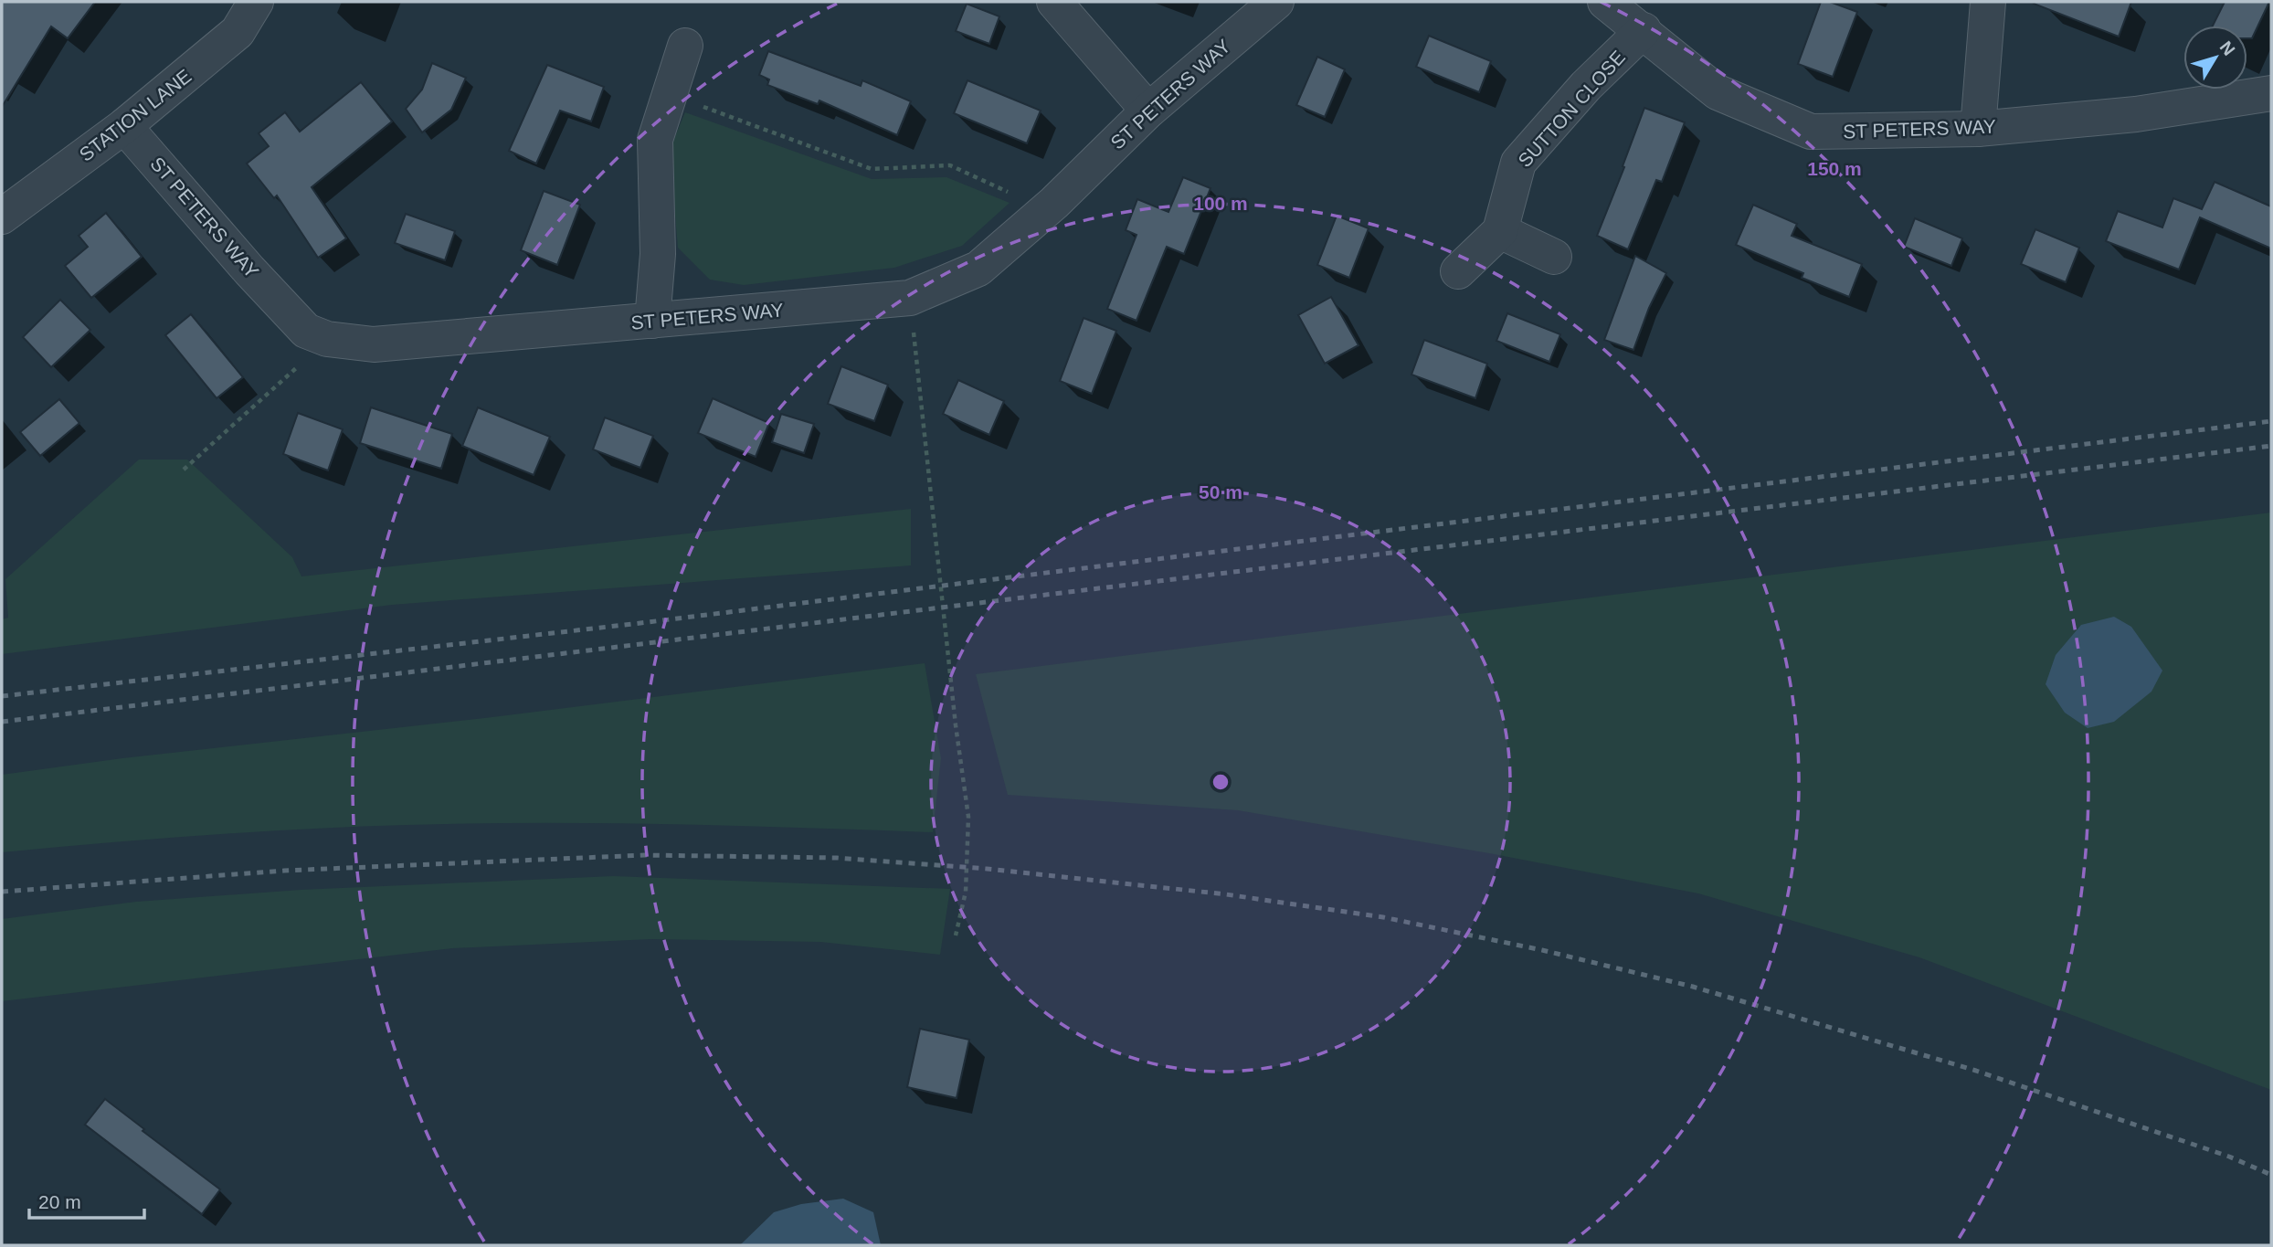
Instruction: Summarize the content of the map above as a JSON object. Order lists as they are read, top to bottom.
{
  "streets": {
    "street": ["ST PETERS WAY", "SUTTON CLOSE", "STATION LANE"]
  },
  "crossings": [
    ["ST PETERS WAY", "SUTTON CLOSE"],
    ["ST PETERS WAY", "STATION LANE"]
  ],
  "scale_bar": "20 m",
  "north": "top right",
  "rings": ["150 m", "100 m", "50 m"]
}
